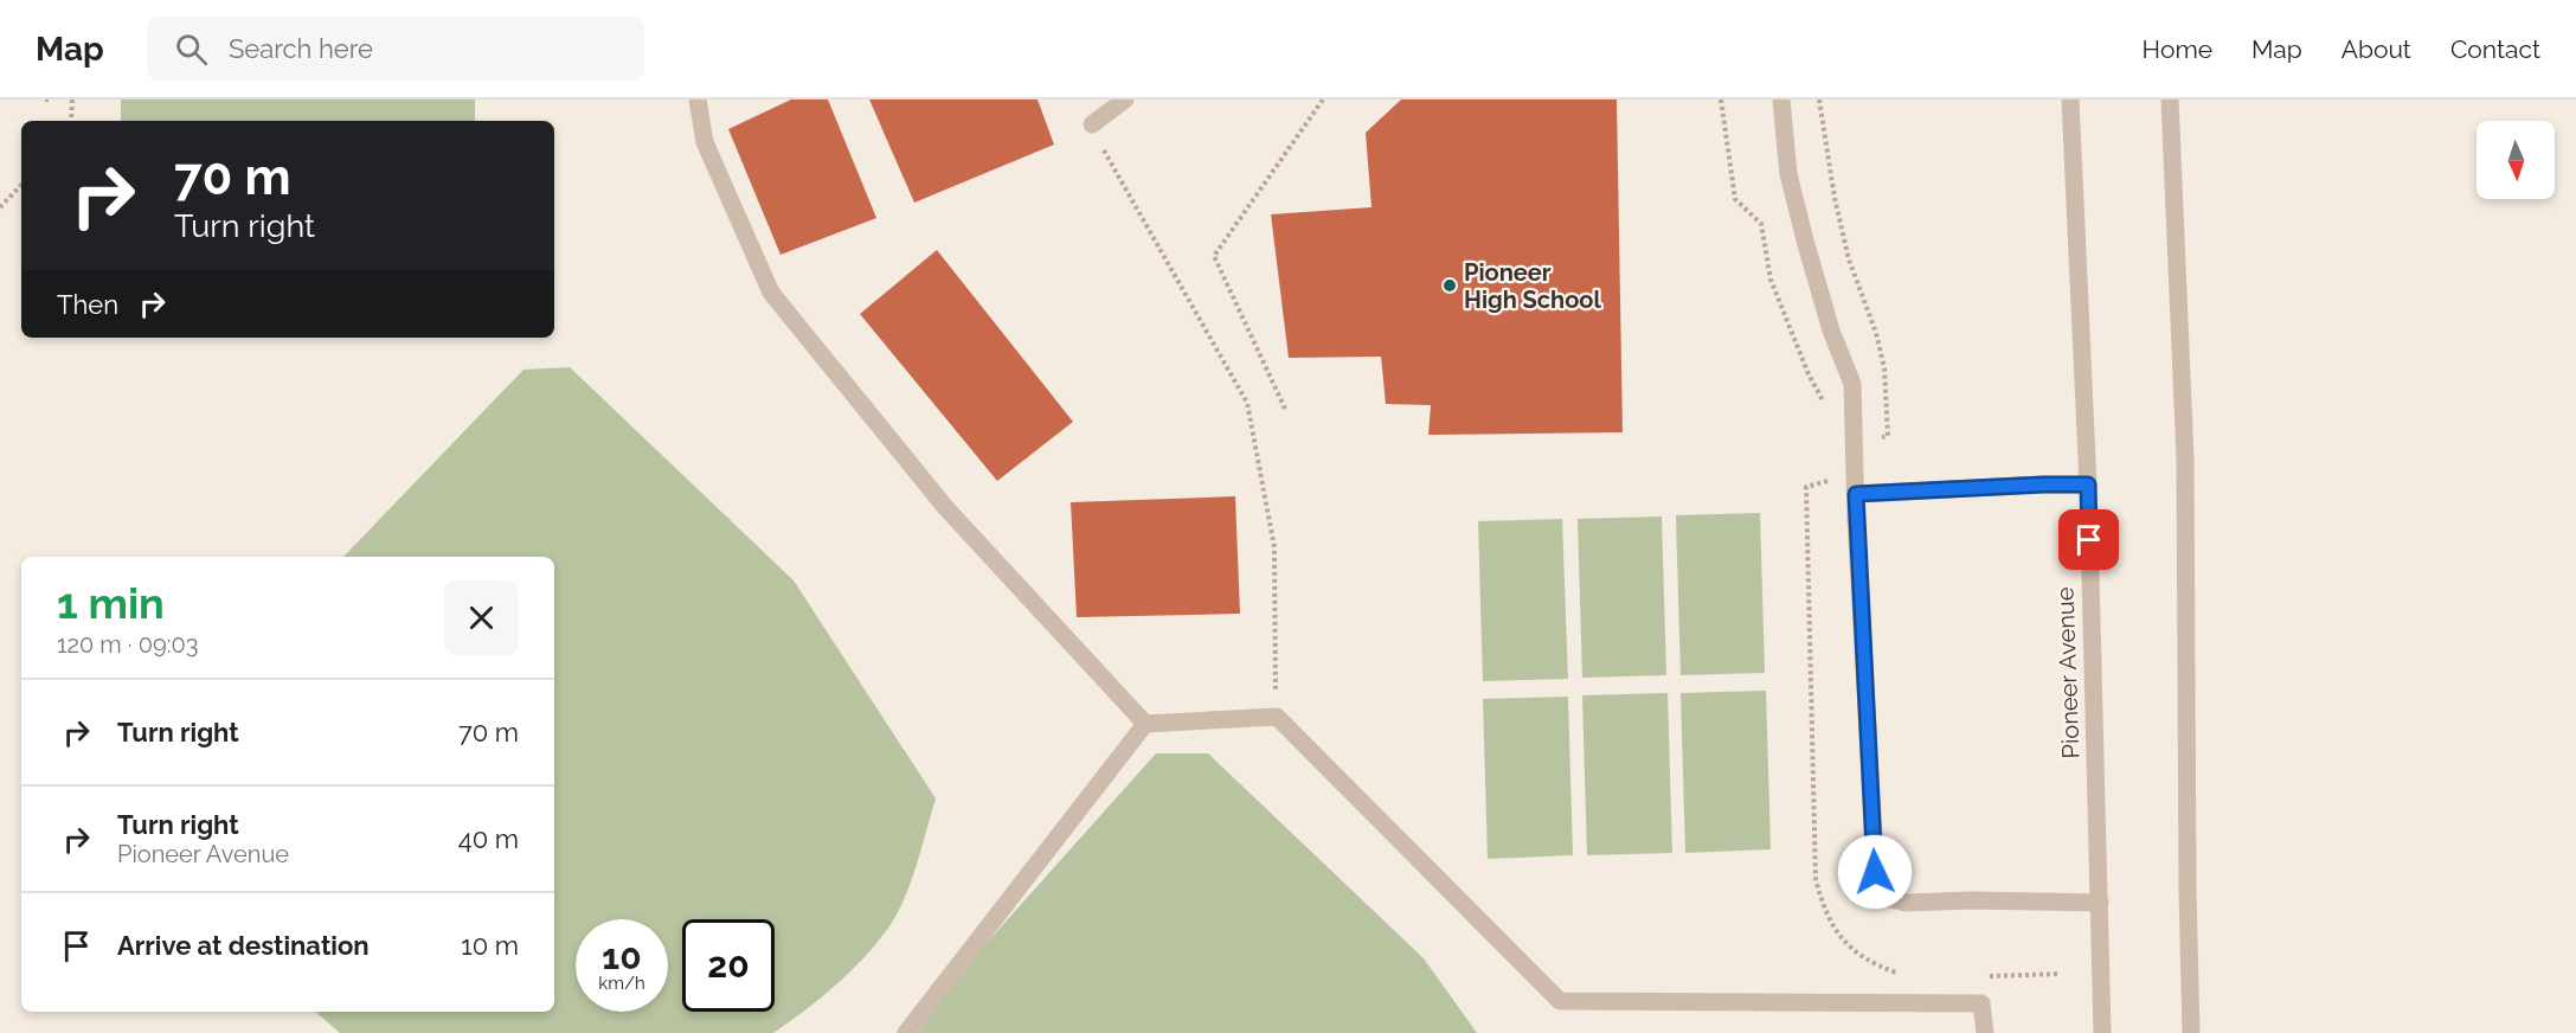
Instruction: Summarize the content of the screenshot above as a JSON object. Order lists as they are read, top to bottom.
{
  "streets": {
    "street": ["Pioneer Avenue"]
  },
  "places": ["Pioneer High School"],
  "north": "bottom",
  "page": {
    "header": "Map",
    "search": "Search here",
    "nav": [
      "Home",
      "Map",
      "About",
      "Contact"
    ],
    "turn": ["70 m", "Turn right"],
    "then": "Then",
    "heading": ["1 min", "120 m · 09:03"],
    "list": [
      {
        "name": "Turn right",
        "value": "70 m"
      },
      {
        "name": "Turn right",
        "note": "Pioneer Avenue",
        "value": "40 m"
      },
      {
        "name": "Arrive at destination",
        "value": "10 m"
      }
    ],
    "speed": "10 km/h",
    "limit": "20"
  }
}
